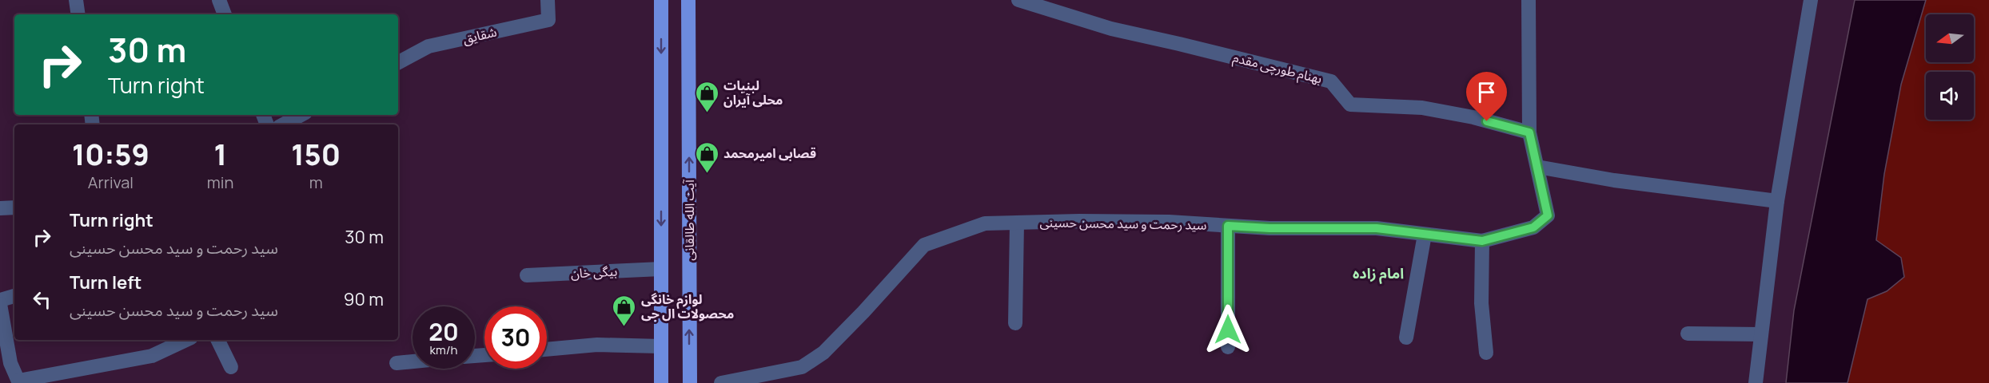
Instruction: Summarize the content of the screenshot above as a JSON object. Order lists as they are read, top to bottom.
{
  "streets": {
    "main road": ["آیت الله طالقانی"],
    "street": [
      "شقایق",
      "بهنام طورچی مقدم",
      "سید رحمت و سید محسن حسینی",
      "بیگی خان"
    ]
  },
  "crossings": [
    ["بهنام طورچی مقدم", "سید رحمت و سید محسن حسینی"]
  ],
  "districts": ["امام زاده"],
  "places": {
    "shop": ["لبنیات محلی آیران", "قصابی امیرمحمد", "لوازم خانگی محصولات ال جی"]
  },
  "north": "left",
  "page": {
    "turn": ["30 m", "Turn right"],
    "eta": [
      "10:59",
      "Arrival",
      "1",
      "min",
      "150",
      "m"
    ],
    "list": [
      {
        "name": "Turn right",
        "note": "سید رحمت و سید محسن حسینی",
        "value": "30 m"
      },
      {
        "name": "Turn left",
        "note": "سید رحمت و سید محسن حسینی",
        "value": "90 m"
      }
    ],
    "speed": "20 km/h",
    "limit": "30"
  }
}
